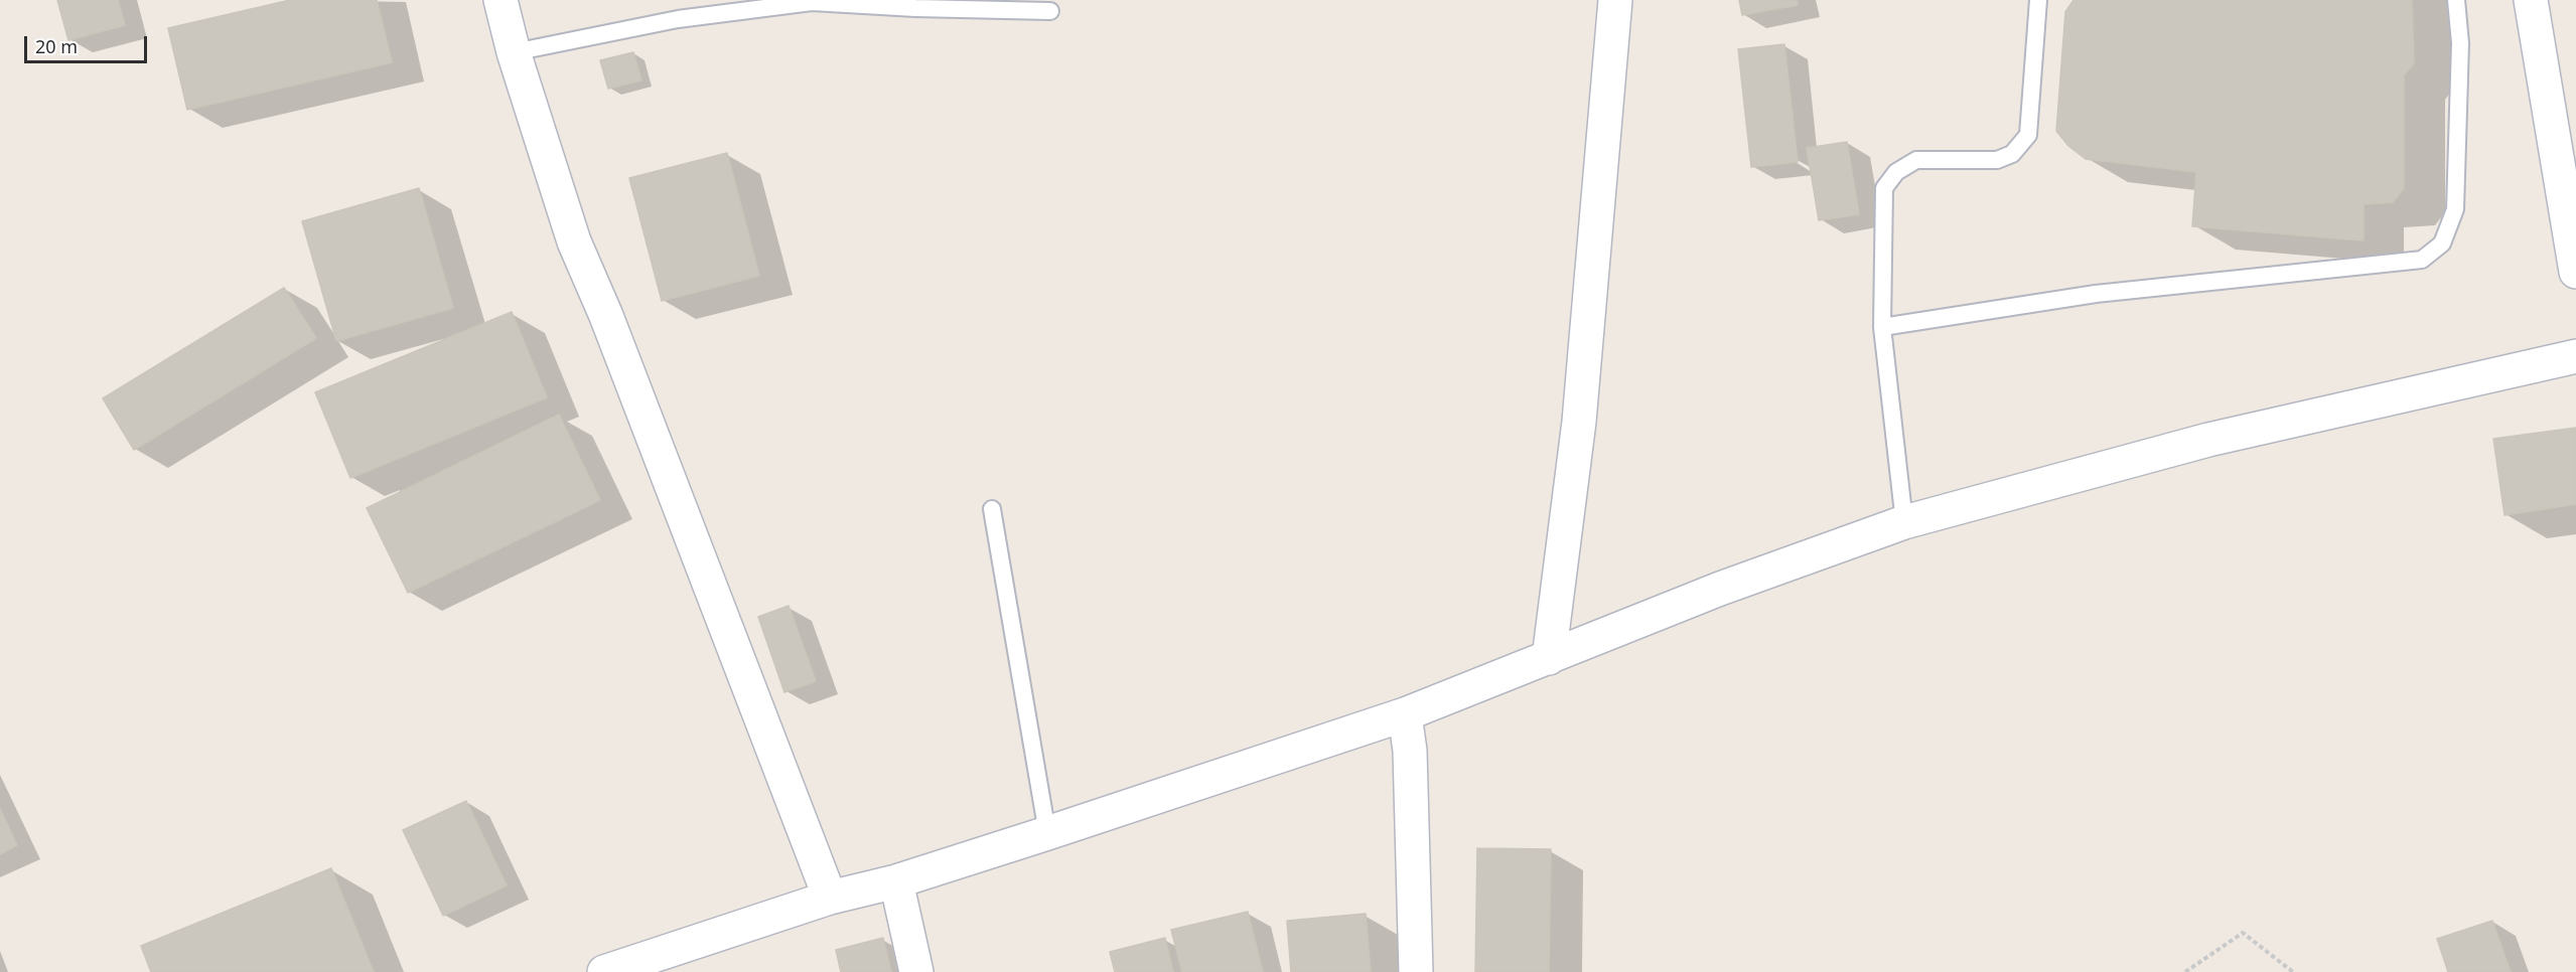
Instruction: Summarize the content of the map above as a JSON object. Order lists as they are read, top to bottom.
{
  "scale_bar": "20 m"
}
